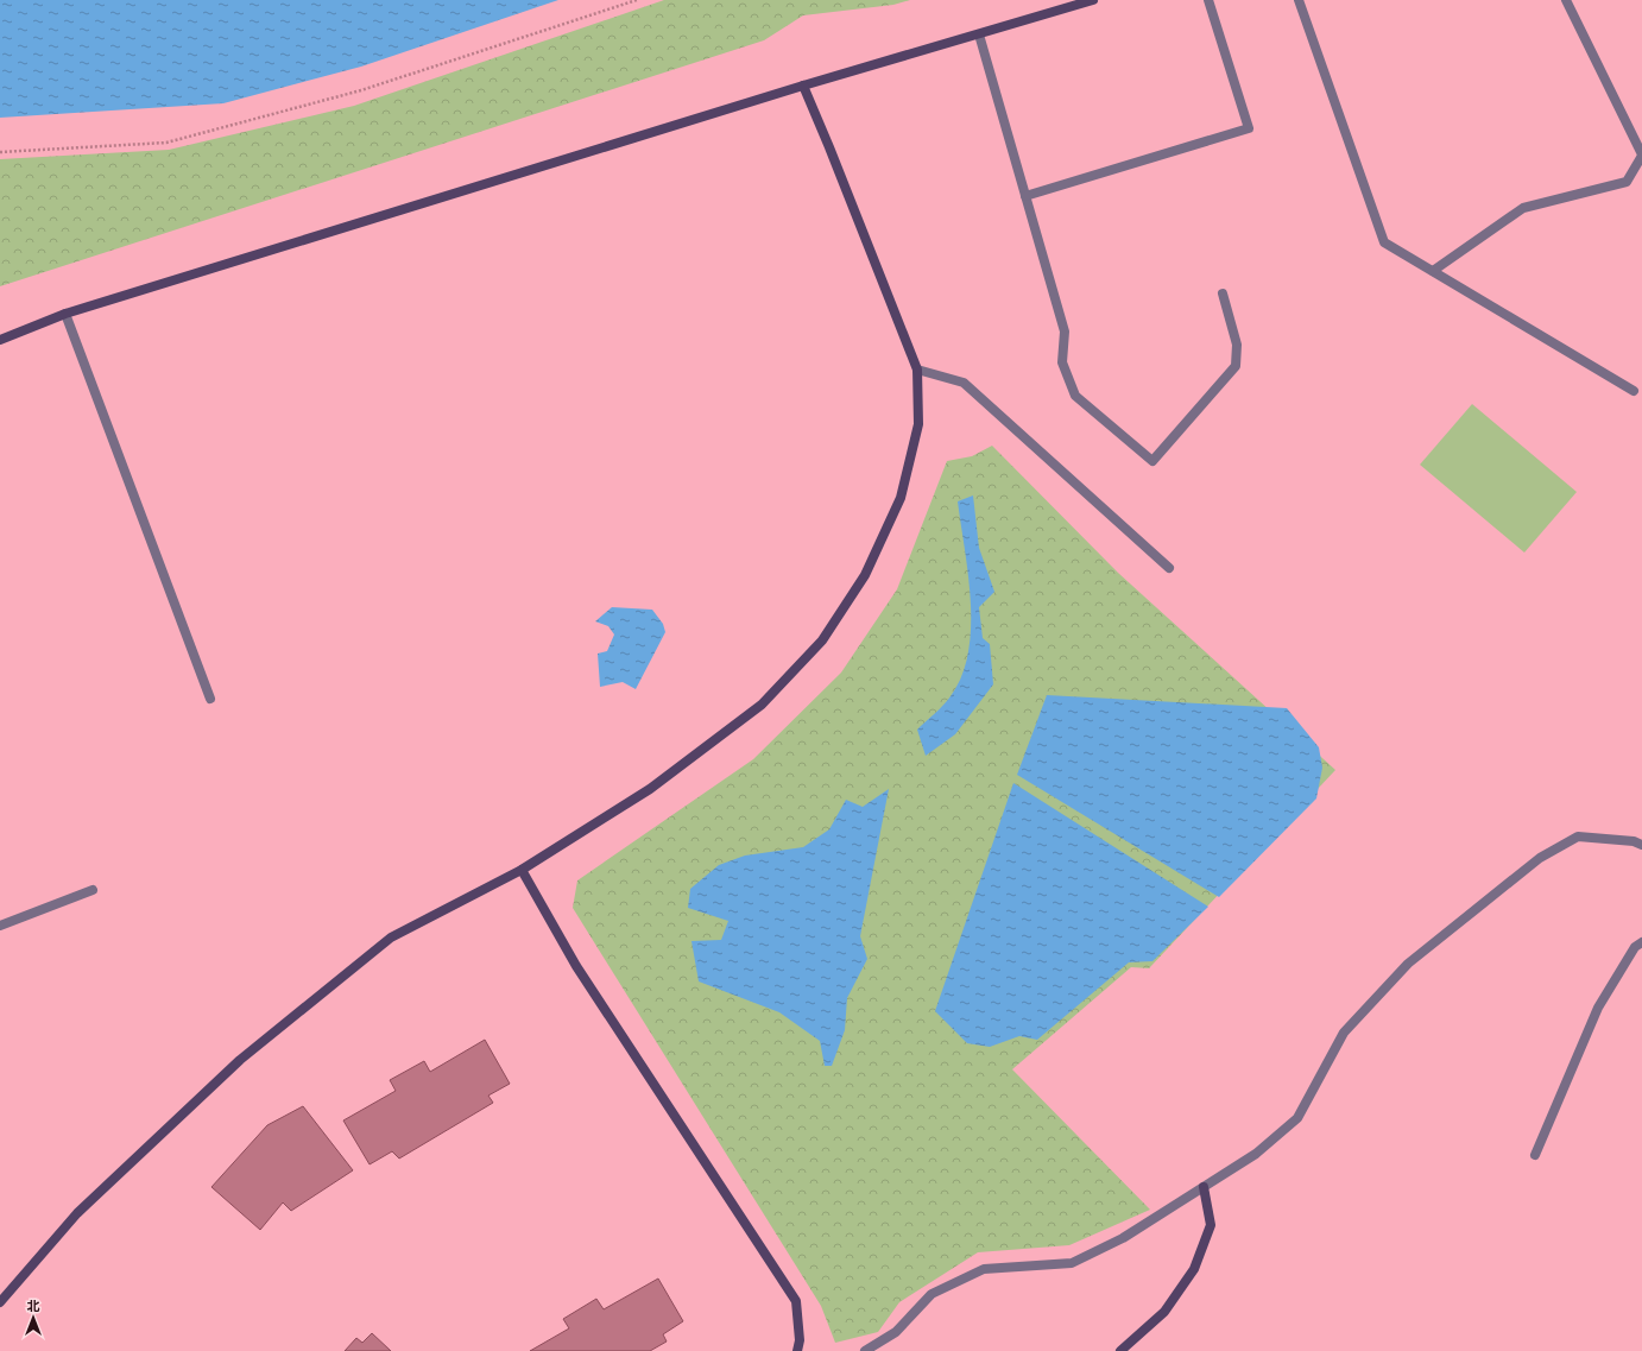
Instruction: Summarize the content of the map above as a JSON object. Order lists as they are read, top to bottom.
{
  "north": "top"
}
